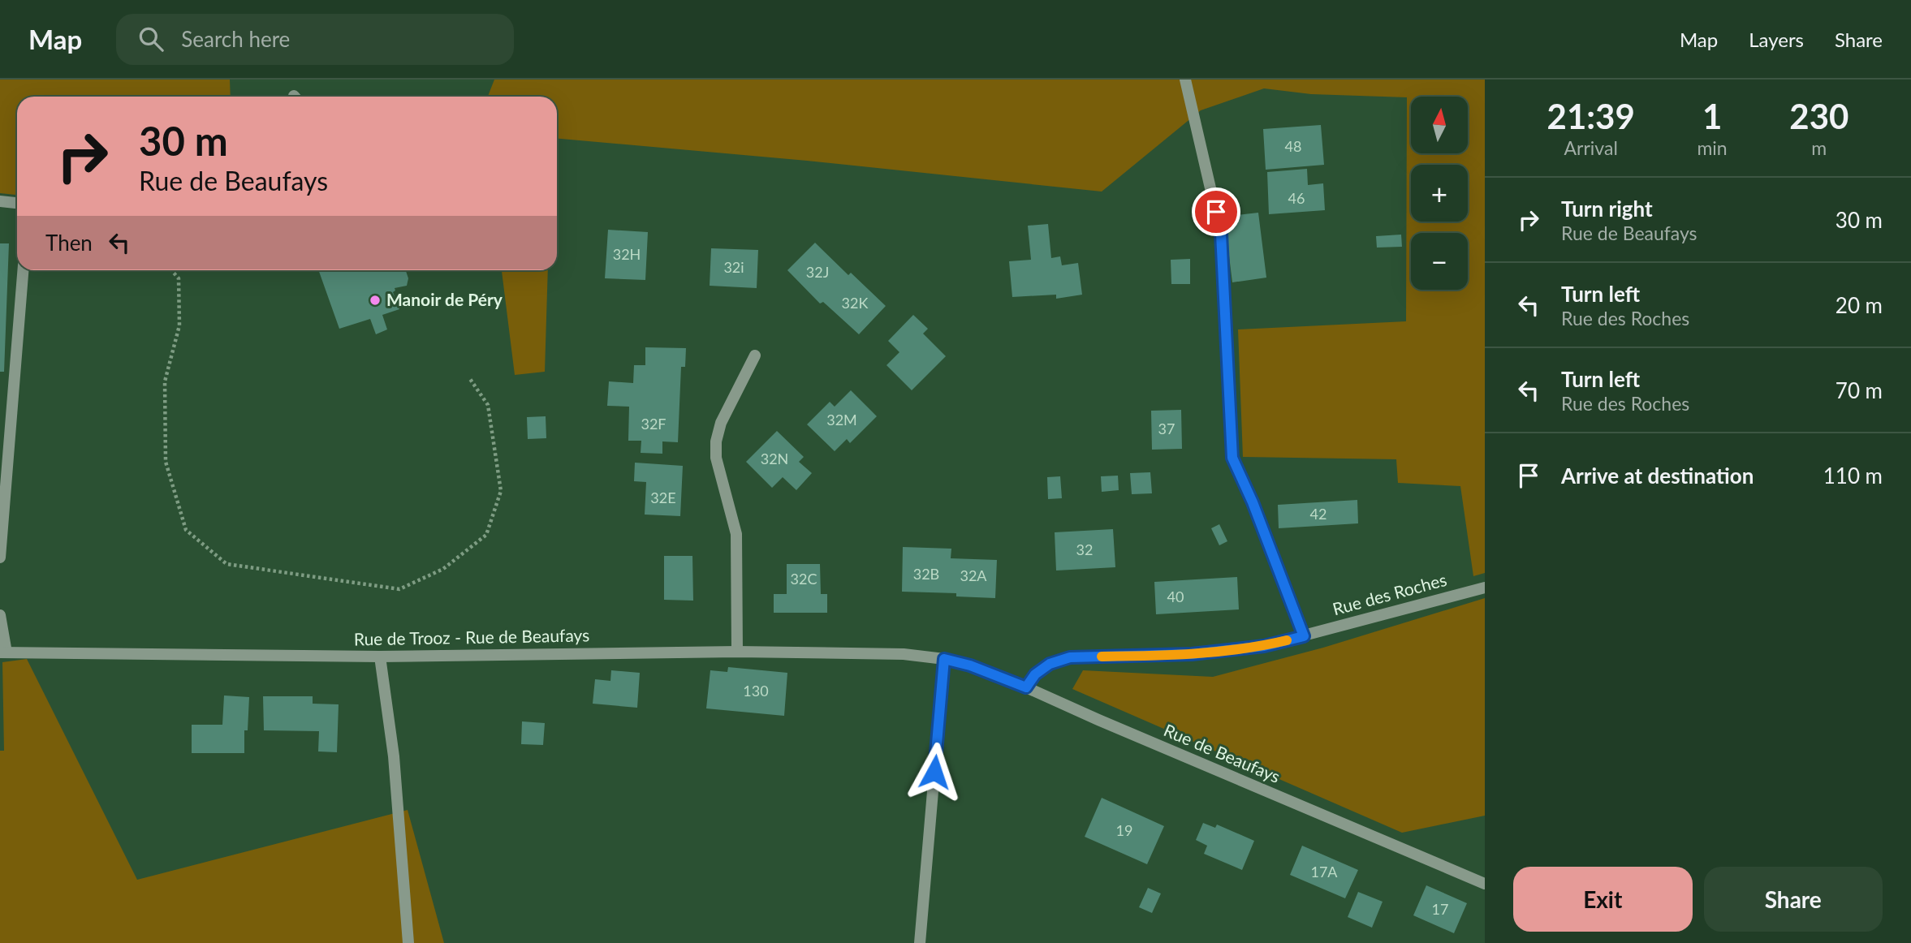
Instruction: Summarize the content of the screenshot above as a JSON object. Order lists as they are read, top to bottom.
{
  "streets": {
    "street": ["Rue des Roches", "Rue de Trooz - Rue de Beaufays", "Rue de Beaufays"]
  },
  "crossings": [
    ["Rue des Roches", "Rue de Beaufays"],
    ["Rue de Trooz - Rue de Beaufays", "Rue de Beaufays"]
  ],
  "places": ["Manoir de Péry"],
  "house_numbers": [
    "48",
    "46",
    "32H",
    "32i",
    "32J",
    "32K",
    "32M",
    "32F",
    "37",
    "32N",
    "32E",
    "42",
    "32",
    "32B",
    "32A",
    "32C",
    "40",
    "130",
    "19",
    "17A",
    "17"
  ],
  "north": "top",
  "page": {
    "header": "Map",
    "search": "Search here",
    "nav": ["Map", "Layers", "Share"],
    "eta": [
      "21:39",
      "Arrival",
      "1",
      "min",
      "230",
      "m"
    ],
    "map_buttons": ["+", "−"],
    "turn": ["30 m", "Rue de Beaufays"],
    "list": [
      {
        "name": "Turn right",
        "note": "Rue de Beaufays",
        "value": "30 m"
      },
      {
        "name": "Turn left",
        "note": "Rue des Roches",
        "value": "20 m"
      },
      {
        "name": "Turn left",
        "note": "Rue des Roches",
        "value": "70 m"
      },
      {
        "name": "Arrive at destination",
        "value": "110 m"
      }
    ],
    "then": "Then",
    "buttons": ["Exit", "Share"]
  }
}
